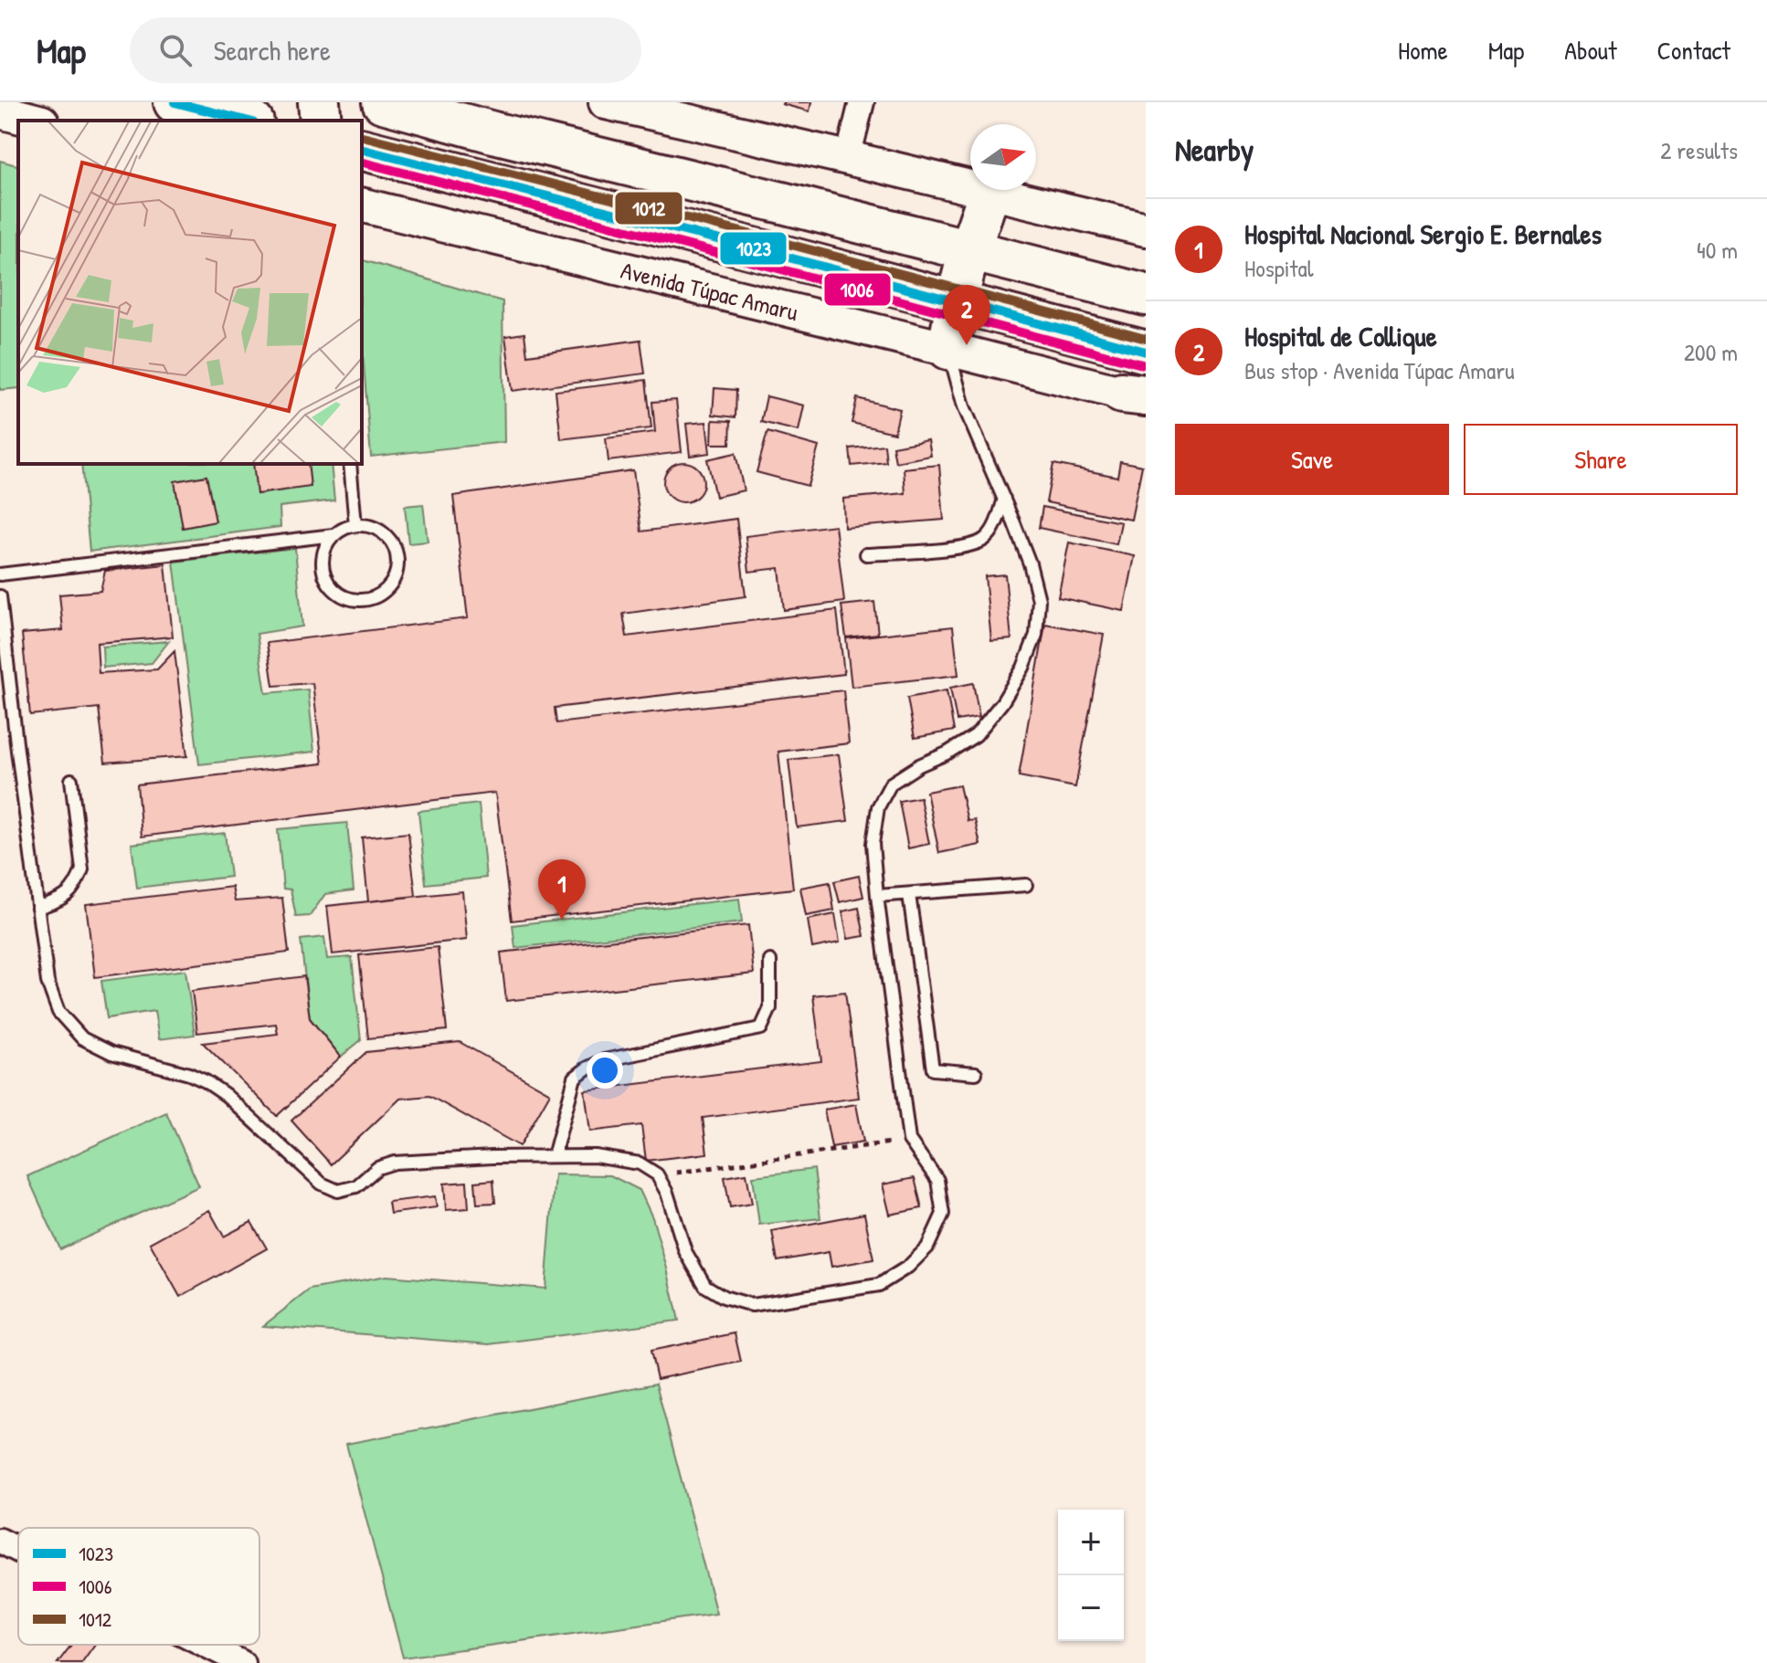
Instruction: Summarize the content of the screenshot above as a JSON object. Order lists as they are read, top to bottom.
{
  "streets": {
    "street": ["Avenida Túpac Amaru"]
  },
  "lines": ["transit line 1023", "transit line 1012", "transit line 1006"],
  "legend": ["1023", "1006", "1012"],
  "north": "right",
  "page": {
    "header": "Map",
    "search": "Search here",
    "nav": [
      "Home",
      "Map",
      "About",
      "Contact"
    ],
    "heading": ["Nearby", "2 results"],
    "list": [
      {
        "mark": "1",
        "name": "Hospital Nacional Sergio E. Bernales",
        "note": "Hospital",
        "value": "40 m"
      },
      {
        "mark": "2",
        "name": "Hospital de Collique",
        "note": "Bus stop · Avenida Túpac Amaru",
        "value": "200 m"
      }
    ],
    "pins": ["2", "1"],
    "buttons": ["Save", "Share"],
    "map_buttons": ["+", "−"]
  }
}
